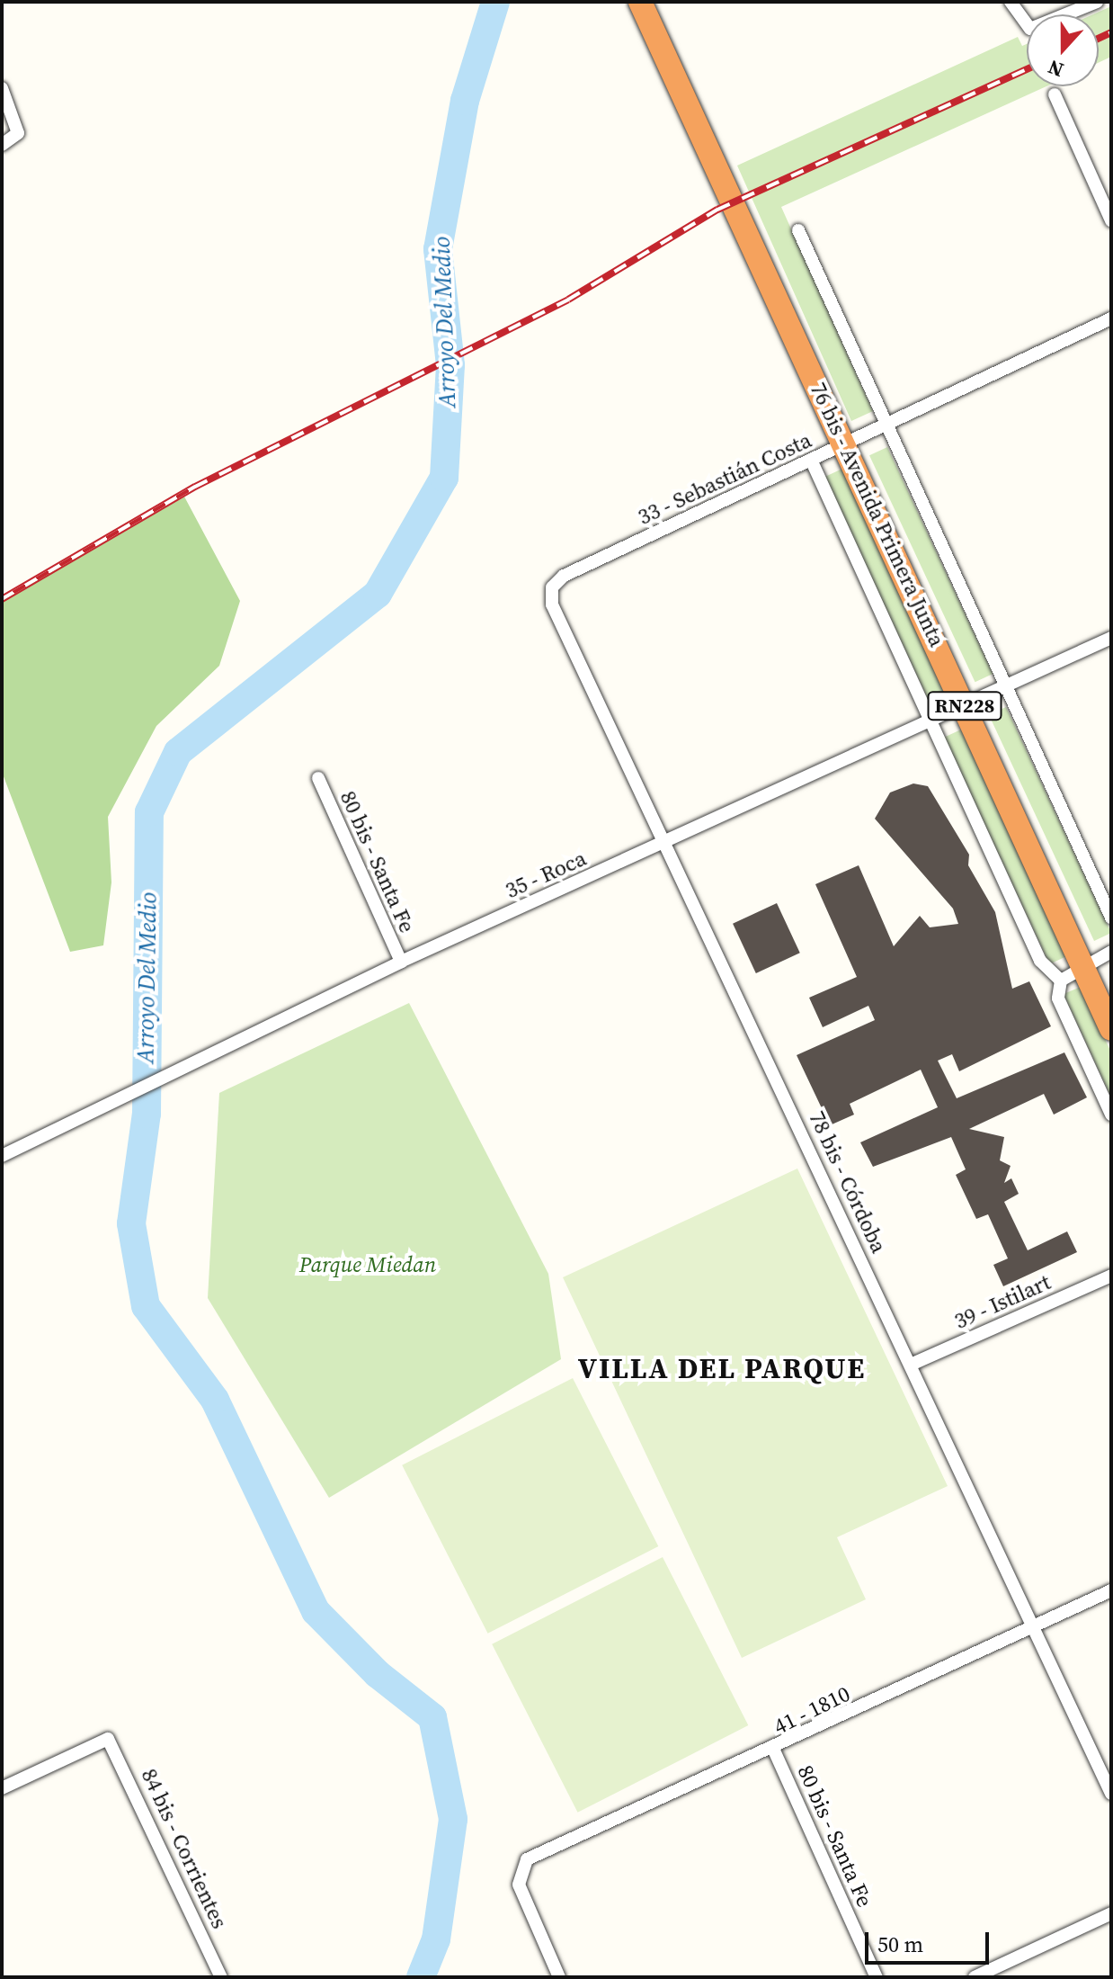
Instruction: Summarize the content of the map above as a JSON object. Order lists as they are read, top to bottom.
{
  "streets": {
    "highway": ["76 bis - Avenida Primera Junta", "RN228"],
    "street": [
      "33 - Sebastián Costa",
      "80 bis - Santa Fe",
      "35 - Roca",
      "78 bis - Córdoba",
      "39 - Istilart",
      "41 - 1810",
      "84 bis - Corrientes"
    ]
  },
  "crossings": [
    ["33 - Sebastián Costa", "76 bis - Avenida Primera Junta"],
    ["33 - Sebastián Costa", "78 bis - Córdoba"],
    ["76 bis - Avenida Primera Junta", "35 - Roca"],
    ["80 bis - Santa Fe", "35 - Roca"],
    ["80 bis - Santa Fe", "41 - 1810"],
    ["35 - Roca", "78 bis - Córdoba"],
    ["78 bis - Córdoba", "39 - Istilart"],
    ["78 bis - Córdoba", "41 - 1810"]
  ],
  "districts": ["VILLA DEL PARQUE"],
  "water": ["Arroyo Del Medio"],
  "parks": ["Parque Miedan"],
  "scale_bar": "50 m",
  "north": "bottom"
}
